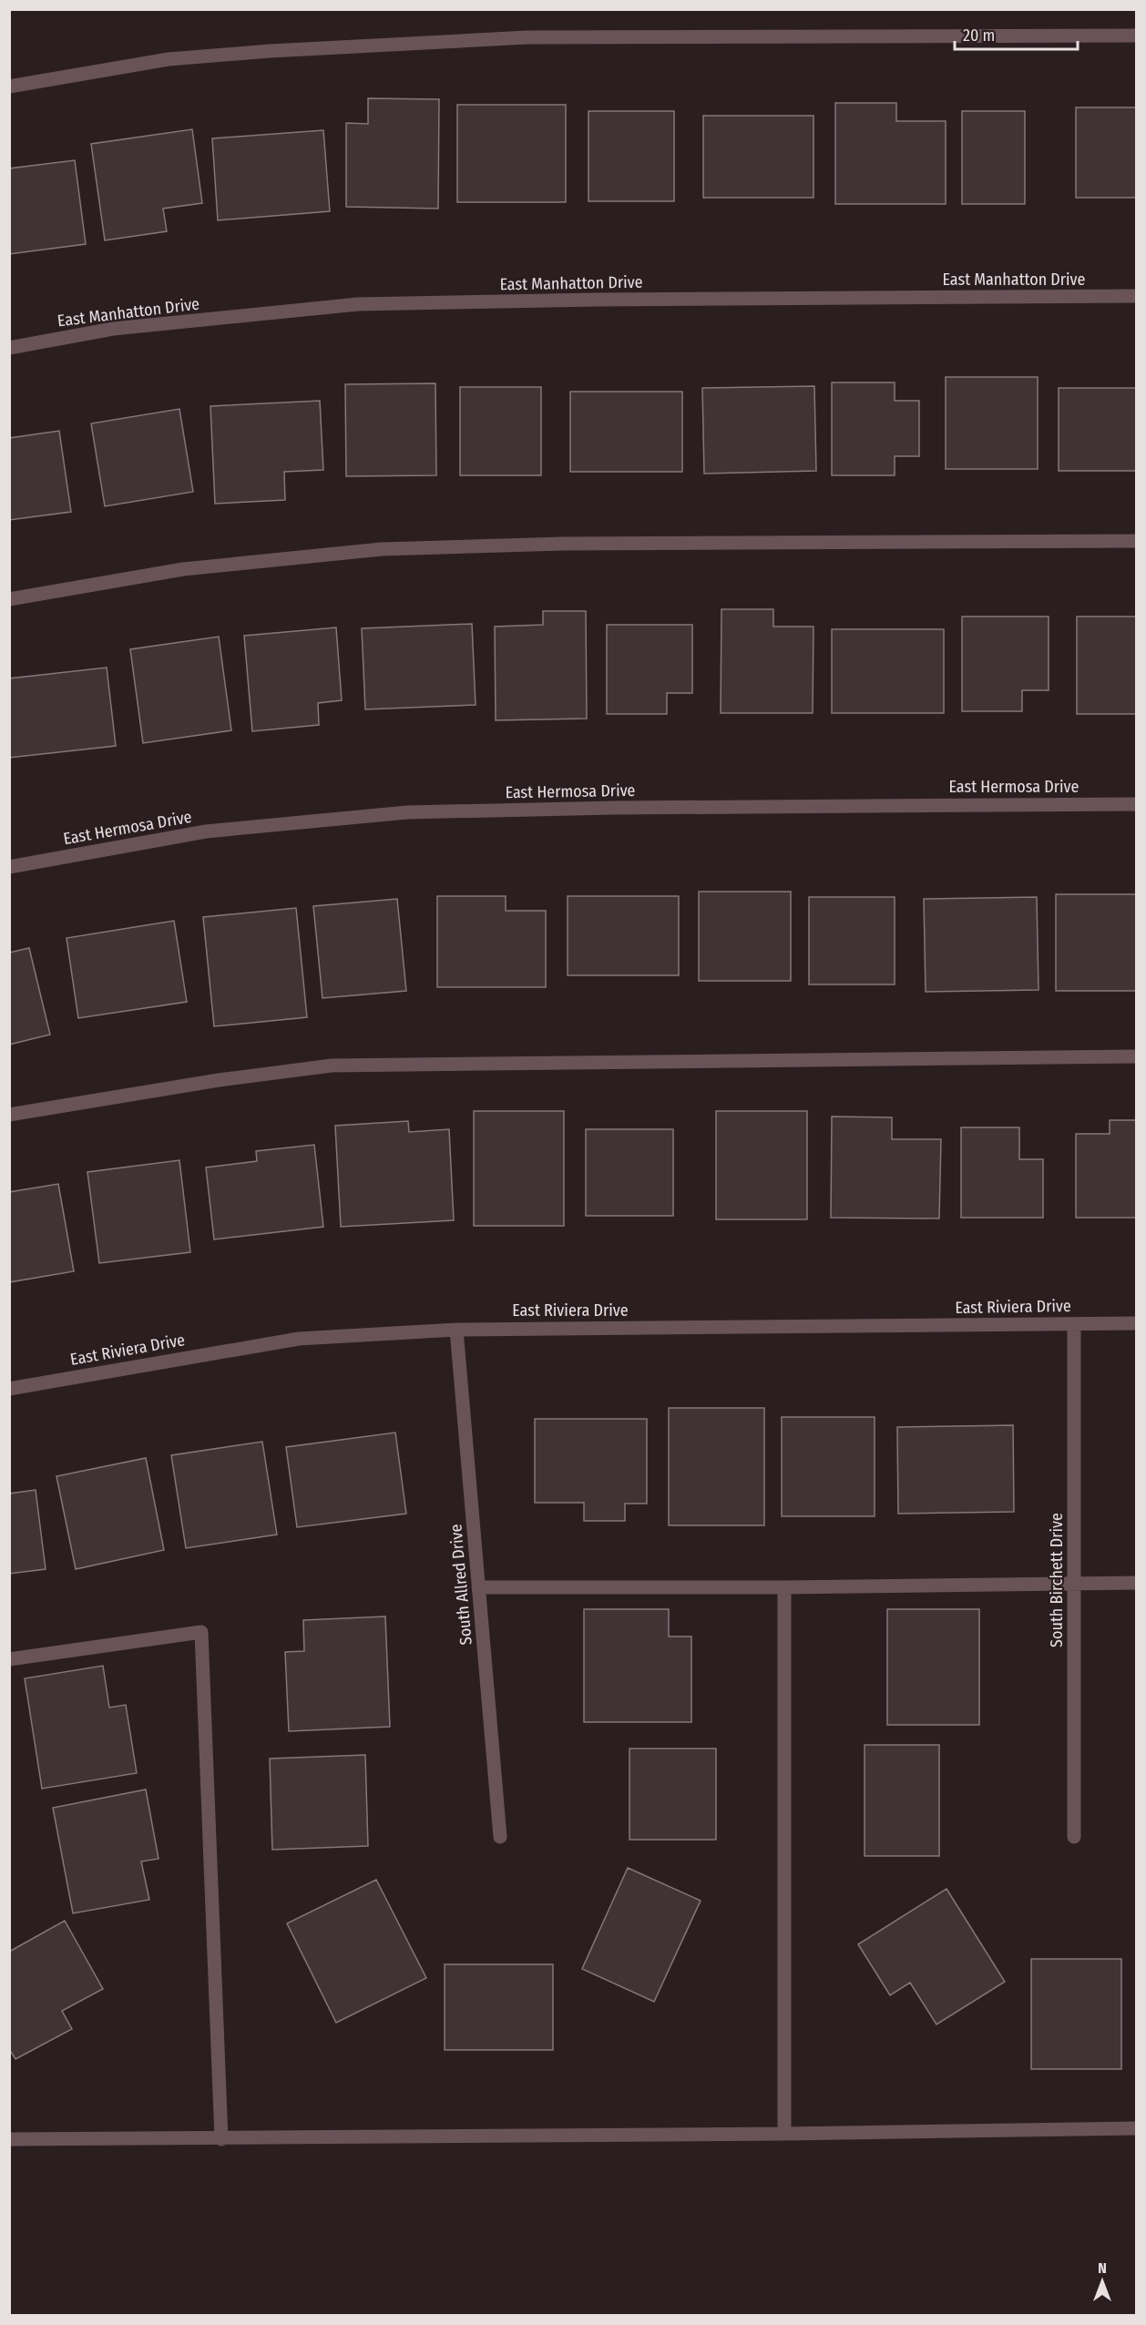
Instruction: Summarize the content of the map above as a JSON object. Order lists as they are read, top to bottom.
{
  "streets": {
    "street": [
      "East Manhatton Drive",
      "East Hermosa Drive",
      "East Riviera Drive",
      "South Birchett Drive",
      "South Allred Drive"
    ]
  },
  "crossings": [
    ["East Riviera Drive", "South Birchett Drive"],
    ["East Riviera Drive", "South Allred Drive"]
  ],
  "scale_bar": "20 m",
  "north": "top"
}
